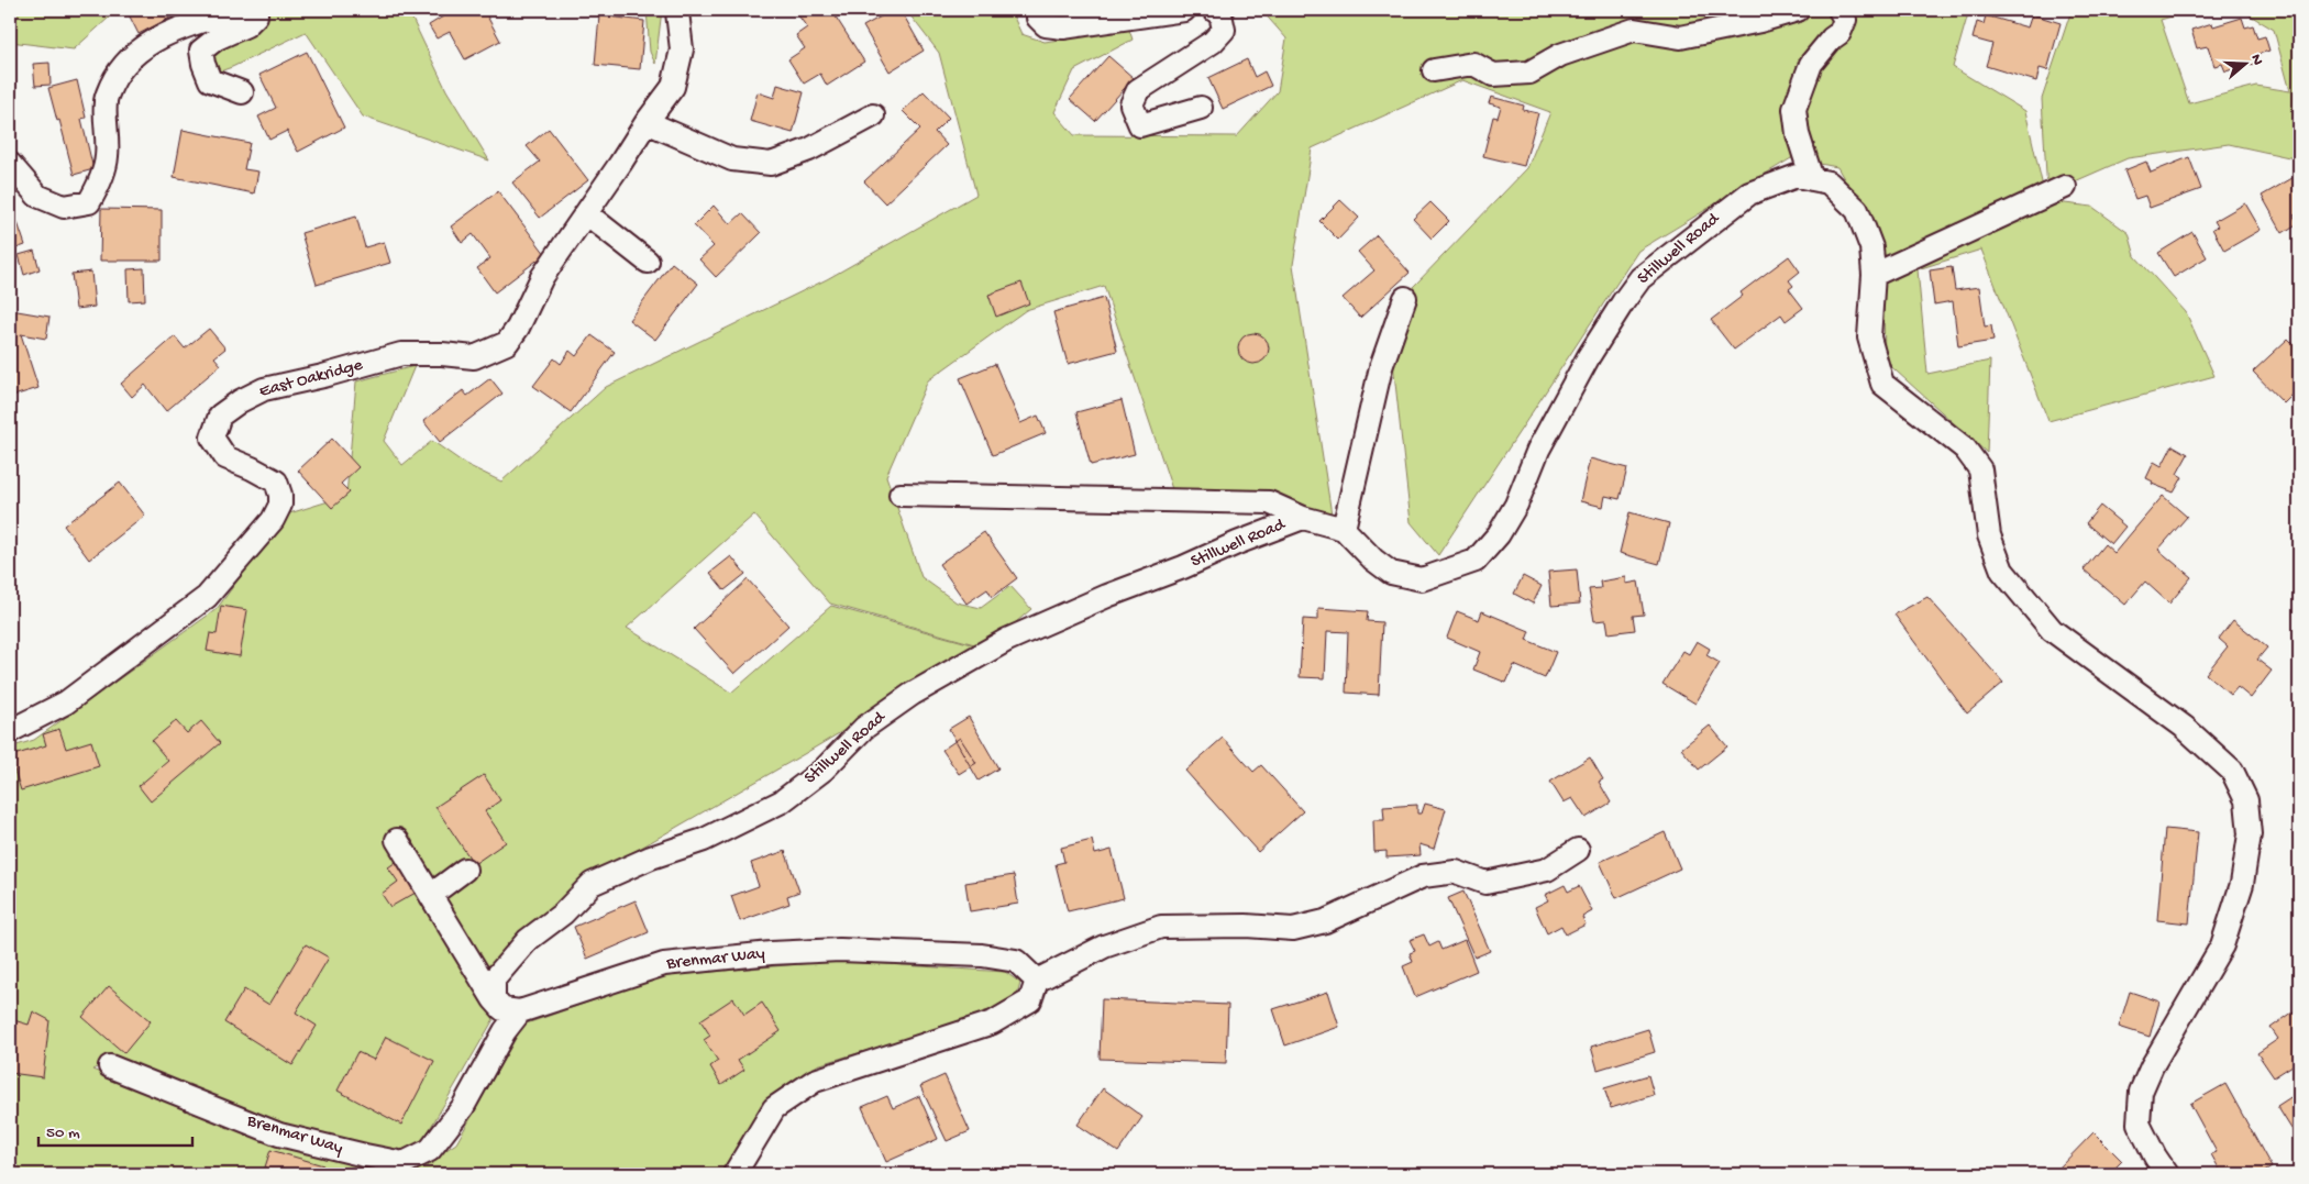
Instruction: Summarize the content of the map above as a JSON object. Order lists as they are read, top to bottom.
{
  "streets": {
    "street": ["Stillwell Road", "East Oakridge", "Brenmar Way"]
  },
  "scale_bar": "50 m",
  "north": "right"
}
